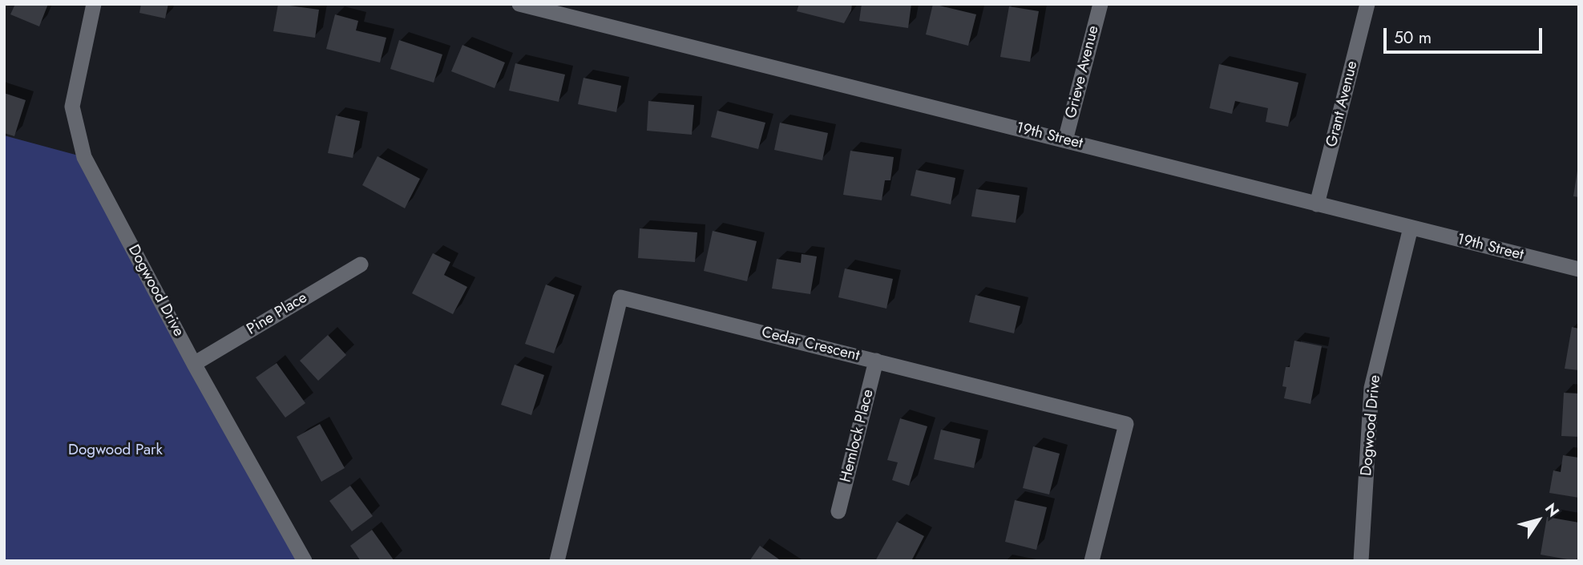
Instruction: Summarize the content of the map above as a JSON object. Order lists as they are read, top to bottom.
{
  "streets": {
    "street": [
      "Grieve Avenue",
      "Grant Avenue",
      "19th Street",
      "Dogwood Drive",
      "Pine Place",
      "Cedar Crescent",
      "Hemlock Place"
    ]
  },
  "crossings": [
    ["Grieve Avenue", "19th Street"],
    ["Grant Avenue", "19th Street"],
    ["19th Street", "Dogwood Drive"],
    ["Dogwood Drive", "Pine Place"],
    ["Cedar Crescent", "Hemlock Place"]
  ],
  "parks": ["Dogwood Park"],
  "scale_bar": "50 m",
  "north": "top right"
}
